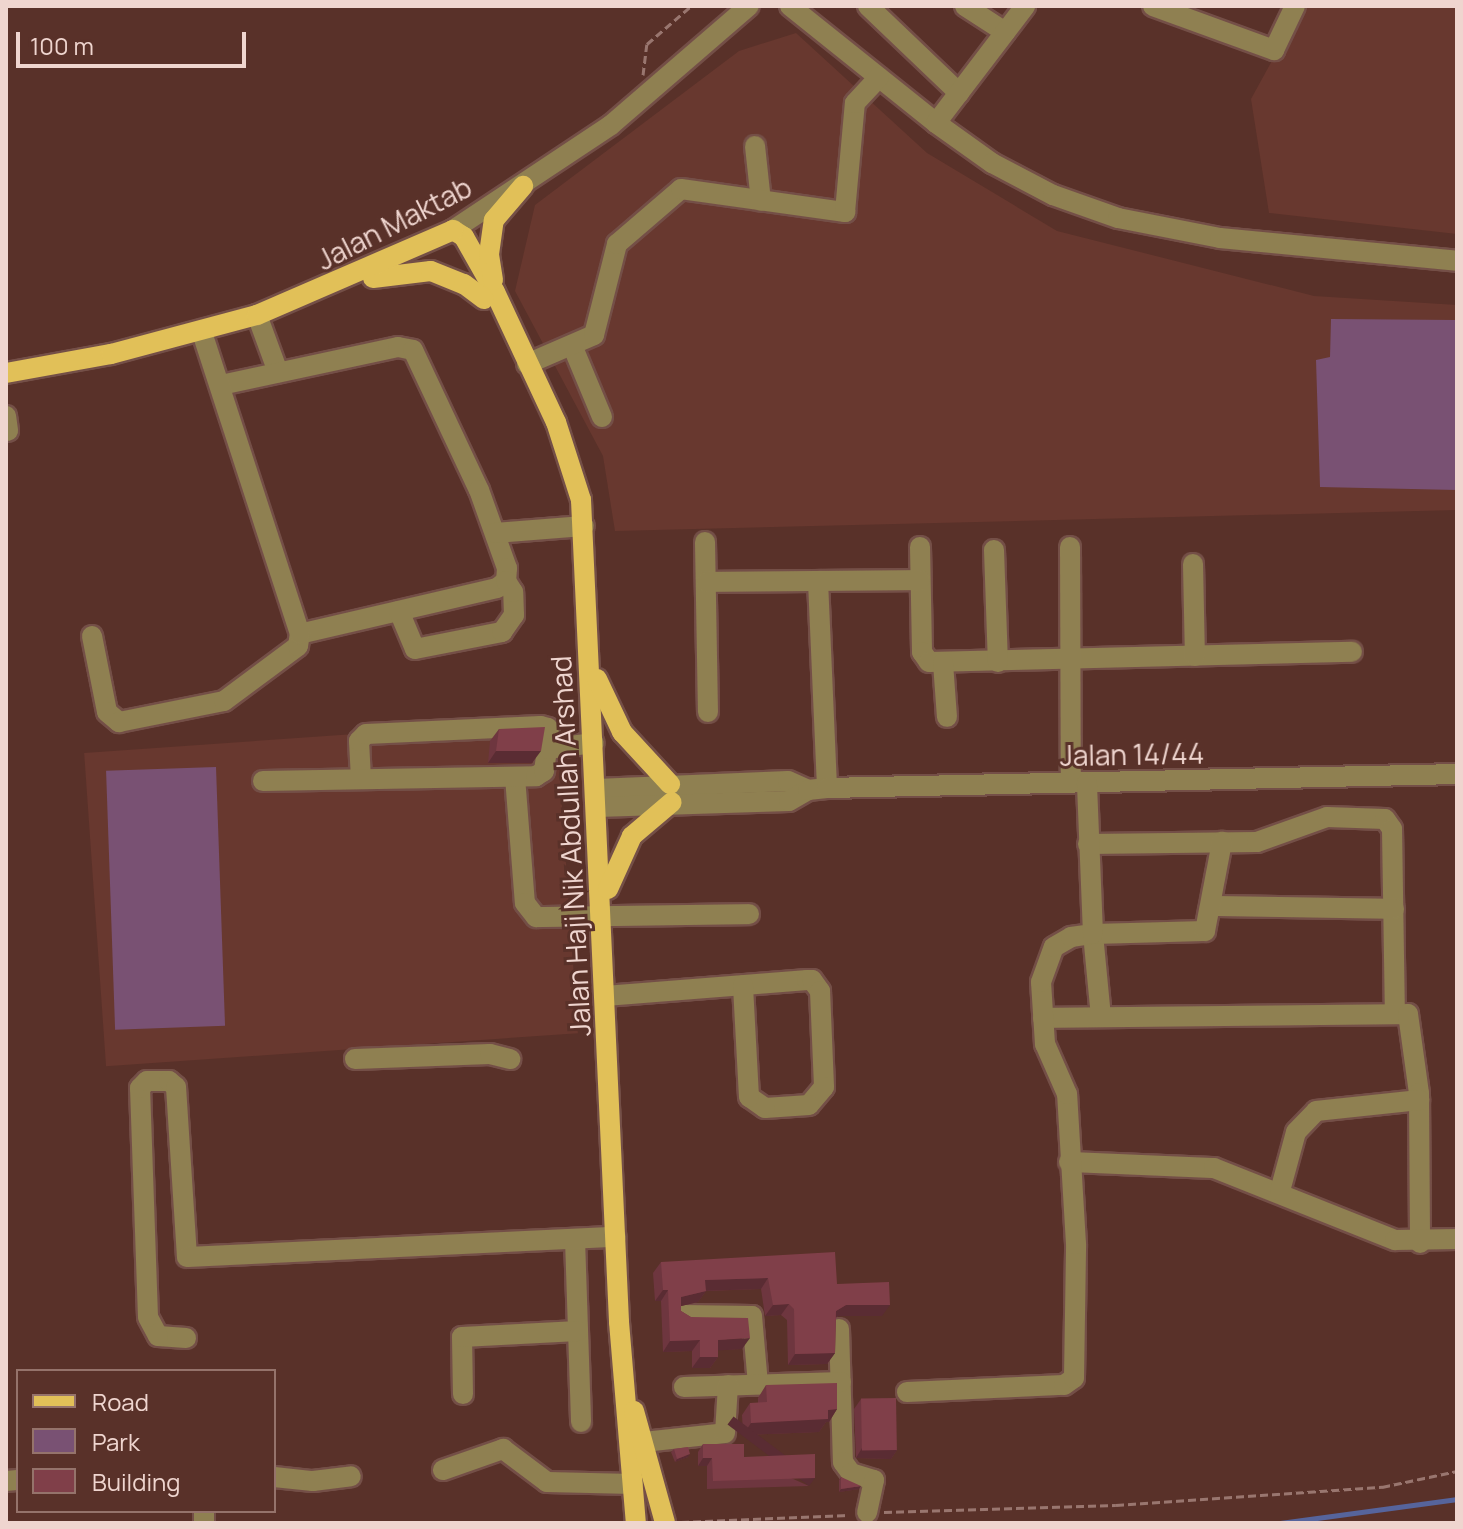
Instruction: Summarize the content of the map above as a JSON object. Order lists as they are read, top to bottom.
{
  "streets": {
    "main road": ["Jalan Maktab", "Jalan Haji Nik Abdullah Arshad"],
    "street": ["Jalan 14/44"]
  },
  "crossings": [
    ["Jalan Maktab", "Jalan Haji Nik Abdullah Arshad"],
    ["Jalan 14/44", "Jalan Haji Nik Abdullah Arshad"]
  ],
  "legend": ["Road", "Park", "Building"],
  "scale_bar": "100 m"
}
